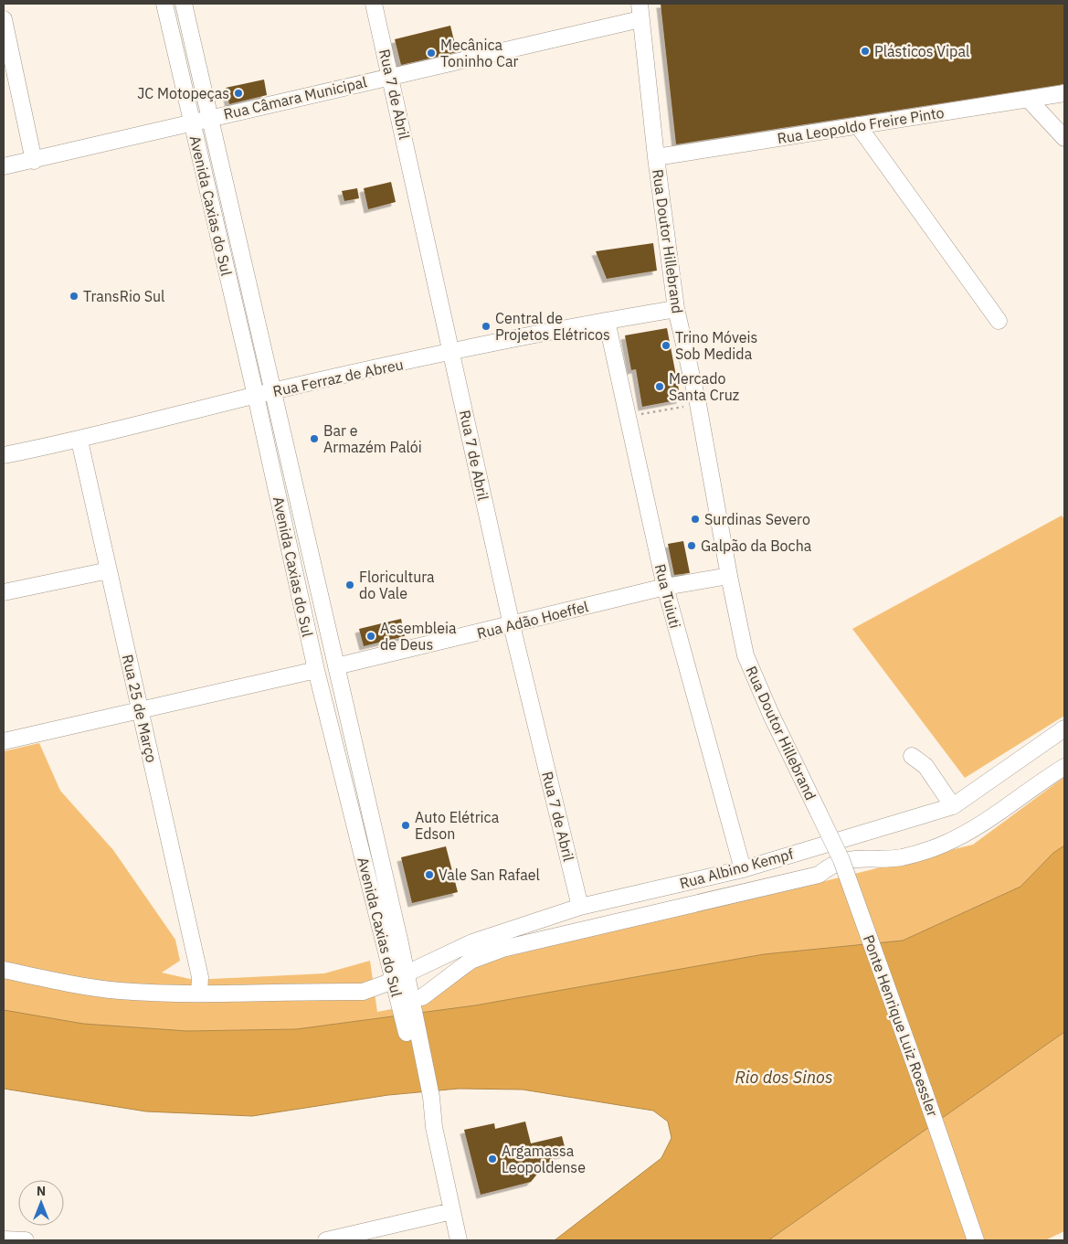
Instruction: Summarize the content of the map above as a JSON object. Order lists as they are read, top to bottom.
{
  "streets": {
    "street": [
      "Rua 7 de Abril",
      "Rua Câmara Municipal",
      "Rua Leopoldo Freire Pinto",
      "Avenida Caxias do Sul",
      "Rua Doutor Hillebrand",
      "Rua Ferraz de Abreu",
      "Rua Tuiuti",
      "Rua Adão Hoeffel",
      "Rua 25 de Março",
      "Rua Albino Kempf",
      "Ponte Henrique Luiz Roessler"
    ]
  },
  "crossings": [
    ["Rua 7 de Abril", "Rua Câmara Municipal"],
    ["Rua 7 de Abril", "Rua Ferraz de Abreu"],
    ["Rua 7 de Abril", "Rua Adão Hoeffel"],
    ["Rua 7 de Abril", "Rua Albino Kempf"],
    ["Rua Câmara Municipal", "Avenida Caxias do Sul"],
    ["Rua Câmara Municipal", "Rua Doutor Hillebrand"],
    ["Rua Leopoldo Freire Pinto", "Rua Doutor Hillebrand"],
    ["Avenida Caxias do Sul", "Rua Ferraz de Abreu"],
    ["Avenida Caxias do Sul", "Rua Adão Hoeffel"],
    ["Avenida Caxias do Sul", "Rua Albino Kempf"],
    ["Rua Doutor Hillebrand", "Rua Ferraz de Abreu"],
    ["Rua Doutor Hillebrand", "Rua Adão Hoeffel"],
    ["Rua Doutor Hillebrand", "Ponte Henrique Luiz Roessler"],
    ["Rua Ferraz de Abreu", "Rua Tuiuti"],
    ["Rua Ferraz de Abreu", "Rua 25 de Março"],
    ["Rua Tuiuti", "Rua Adão Hoeffel"],
    ["Rua Tuiuti", "Rua Albino Kempf"],
    ["Rua 25 de Março", "Rua Albino Kempf"]
  ],
  "water": ["Rio dos Sinos"],
  "places": [
    "Plásticos Vipal",
    "Mecânica Toninho Car",
    "JC Motopeças",
    "TransRio Sul",
    "Central de Projetos Elétricos",
    "Trino Móveis Sob Medida",
    "Mercado Santa Cruz",
    "Bar e Armazém Palói",
    "Surdinas Severo",
    "Galpão da Bocha",
    "Floricultura do Vale",
    "Assembleia de Deus",
    "Auto Elétrica Edson",
    "Vale San Rafael",
    "Argamassa Leopoldense"
  ],
  "north": "top"
}
